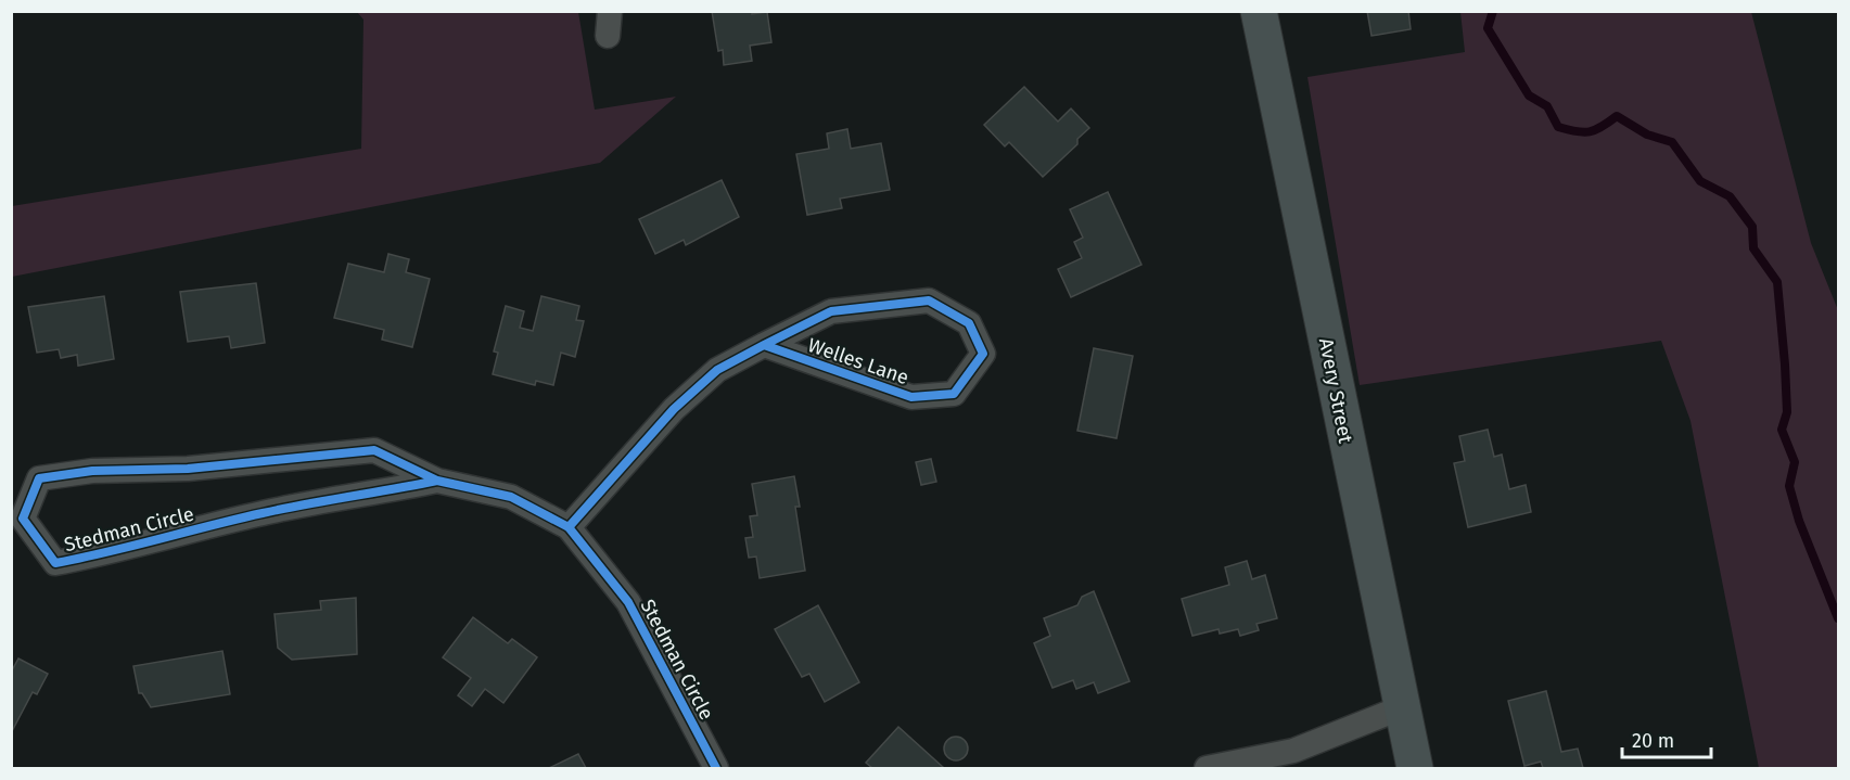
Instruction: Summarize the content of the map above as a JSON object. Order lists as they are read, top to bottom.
{
  "streets": {
    "main road": ["Avery Street"],
    "street": ["Welles Lane", "Stedman Circle"]
  },
  "crossings": [
    ["Welles Lane", "Stedman Circle"]
  ],
  "scale_bar": "20 m"
}
